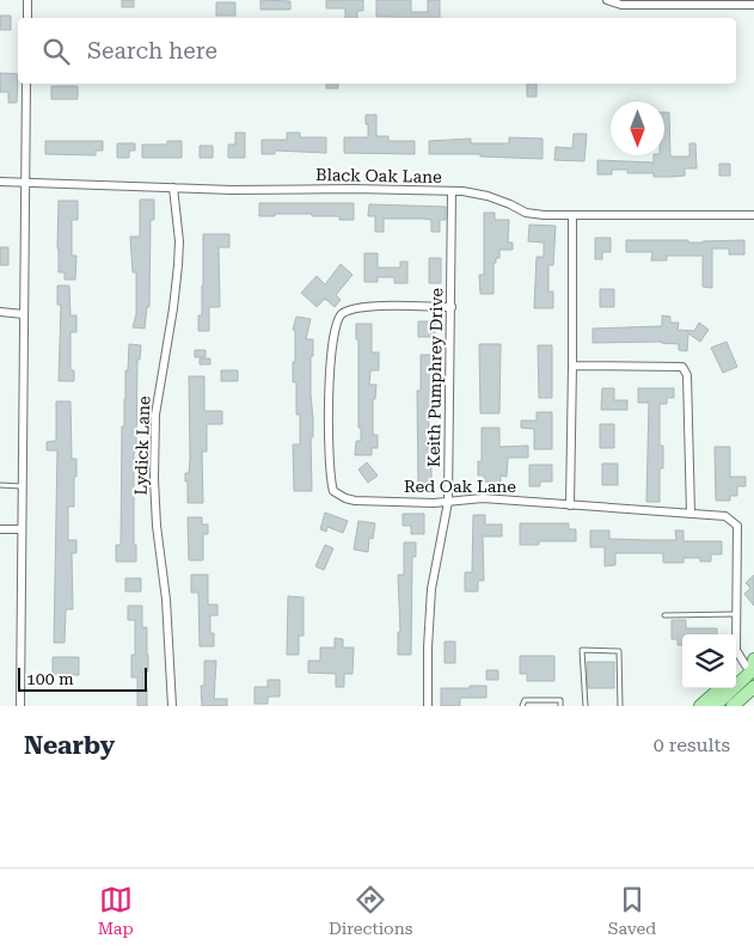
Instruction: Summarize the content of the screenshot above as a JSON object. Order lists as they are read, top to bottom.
{
  "streets": {
    "street": [
      "Black Oak Lane",
      "Keith Pumphrey Drive",
      "Lydick Lane",
      "Red Oak Lane"
    ]
  },
  "crossings": [
    ["Black Oak Lane", "Keith Pumphrey Drive"],
    ["Black Oak Lane", "Lydick Lane"],
    ["Keith Pumphrey Drive", "Red Oak Lane"]
  ],
  "scale_bar": "100 m",
  "north": "bottom",
  "page": {
    "search": "Search here",
    "scale": "100 m",
    "heading": ["Nearby", "0 results"],
    "nav": ["Map", "Directions", "Saved"]
  }
}
